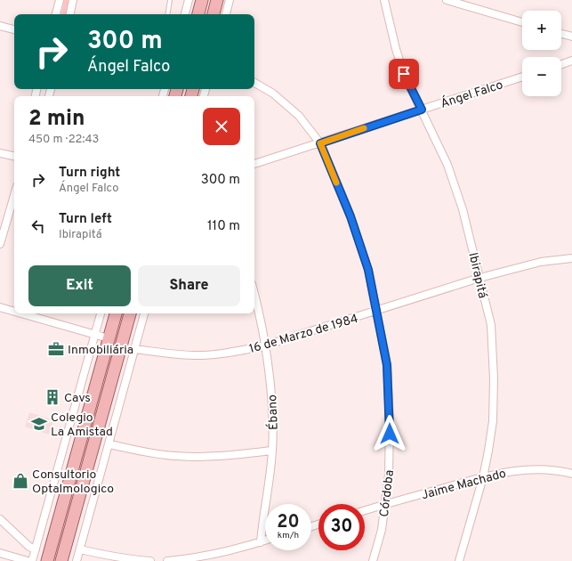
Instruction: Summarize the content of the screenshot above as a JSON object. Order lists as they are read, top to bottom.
{
  "streets": {
    "street": [
      "Ángel Falco",
      "Ibirapitá",
      "16 de Marzo de 1984",
      "Ébano",
      "Jaime Machado",
      "Córdoba"
    ]
  },
  "crossings": [
    ["Ángel Falco", "Ibirapitá"],
    ["Ángel Falco", "Córdoba"],
    ["Ibirapitá", "16 de Marzo de 1984"],
    ["Ibirapitá", "Jaime Machado"],
    ["16 de Marzo de 1984", "Ébano"],
    ["16 de Marzo de 1984", "Córdoba"],
    ["Jaime Machado", "Córdoba"]
  ],
  "places": {
    "office": ["Inmobiliária"],
    "building": ["Cavs"],
    "school or university": ["Colegio La Amistad"],
    "shop": ["Consultorio Optalmologico"]
  },
  "page": {
    "map_buttons": ["+", "−"],
    "turn": ["300 m", "Ángel Falco"],
    "heading": ["2 min", "450 m · 22:43"],
    "list": [
      {
        "name": "Turn right",
        "note": "Ángel Falco",
        "value": "300 m"
      },
      {
        "name": "Turn left",
        "note": "Ibirapitá",
        "value": "110 m"
      }
    ],
    "buttons": ["Exit", "Share"],
    "speed": "20 km/h",
    "limit": "30"
  }
}
